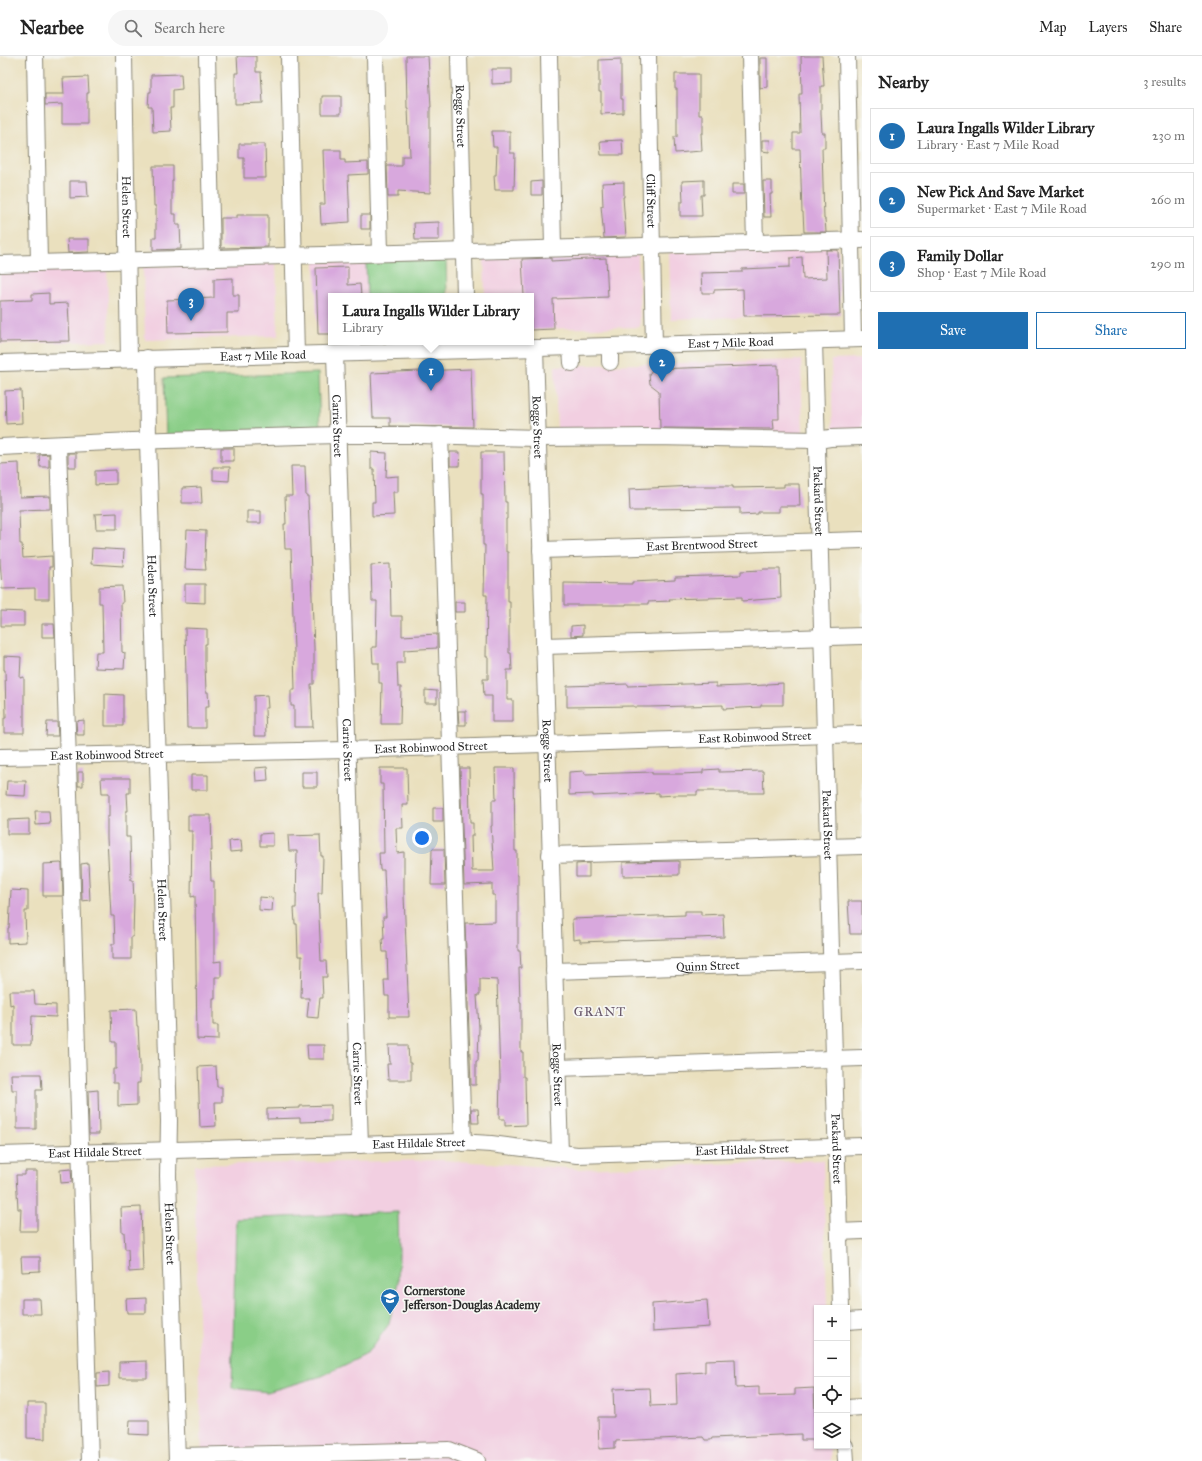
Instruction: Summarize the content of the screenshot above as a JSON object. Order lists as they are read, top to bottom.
{
  "streets": {
    "street": [
      "Rogge Street",
      "Cliff Street",
      "Helen Street",
      "East 7 Mile Road",
      "Carrie Street",
      "Packard Street",
      "East Brentwood Street",
      "East Robinwood Street",
      "Quinn Street",
      "East Hildale Street"
    ]
  },
  "crossings": [
    ["Rogge Street", "East 7 Mile Road"],
    ["Rogge Street", "East Brentwood Street"],
    ["Rogge Street", "East Robinwood Street"],
    ["Rogge Street", "Quinn Street"],
    ["Rogge Street", "East Hildale Street"],
    ["Cliff Street", "East 7 Mile Road"],
    ["Helen Street", "East 7 Mile Road"],
    ["Helen Street", "East Robinwood Street"],
    ["Helen Street", "East Hildale Street"],
    ["East 7 Mile Road", "Carrie Street"],
    ["East 7 Mile Road", "Packard Street"],
    ["Carrie Street", "East Robinwood Street"],
    ["Carrie Street", "East Hildale Street"],
    ["Packard Street", "East Brentwood Street"],
    ["Packard Street", "East Robinwood Street"],
    ["Packard Street", "Quinn Street"],
    ["Packard Street", "East Hildale Street"]
  ],
  "districts": ["GRANT"],
  "places": {
    "school or university": ["Cornerstone Jefferson-Douglas Academy"]
  },
  "page": {
    "header": "Nearbee",
    "search": "Search here",
    "nav": ["Map", "Layers", "Share"],
    "heading": ["Nearby", "3 results"],
    "list": [
      {
        "mark": "1",
        "name": "Laura Ingalls Wilder Library",
        "note": "Library · East 7 Mile Road",
        "value": "230 m"
      },
      {
        "mark": "2",
        "name": "New Pick And Save Market",
        "note": "Supermarket · East 7 Mile Road",
        "value": "260 m"
      },
      {
        "mark": "3",
        "name": "Family Dollar",
        "note": "Shop · East 7 Mile Road",
        "value": "290 m"
      }
    ],
    "pins": ["3", "2", "1"],
    "popup": ["Laura Ingalls Wilder Library", "Library"],
    "buttons": ["Save", "Share"],
    "map_buttons": ["+", "−"]
  }
}
